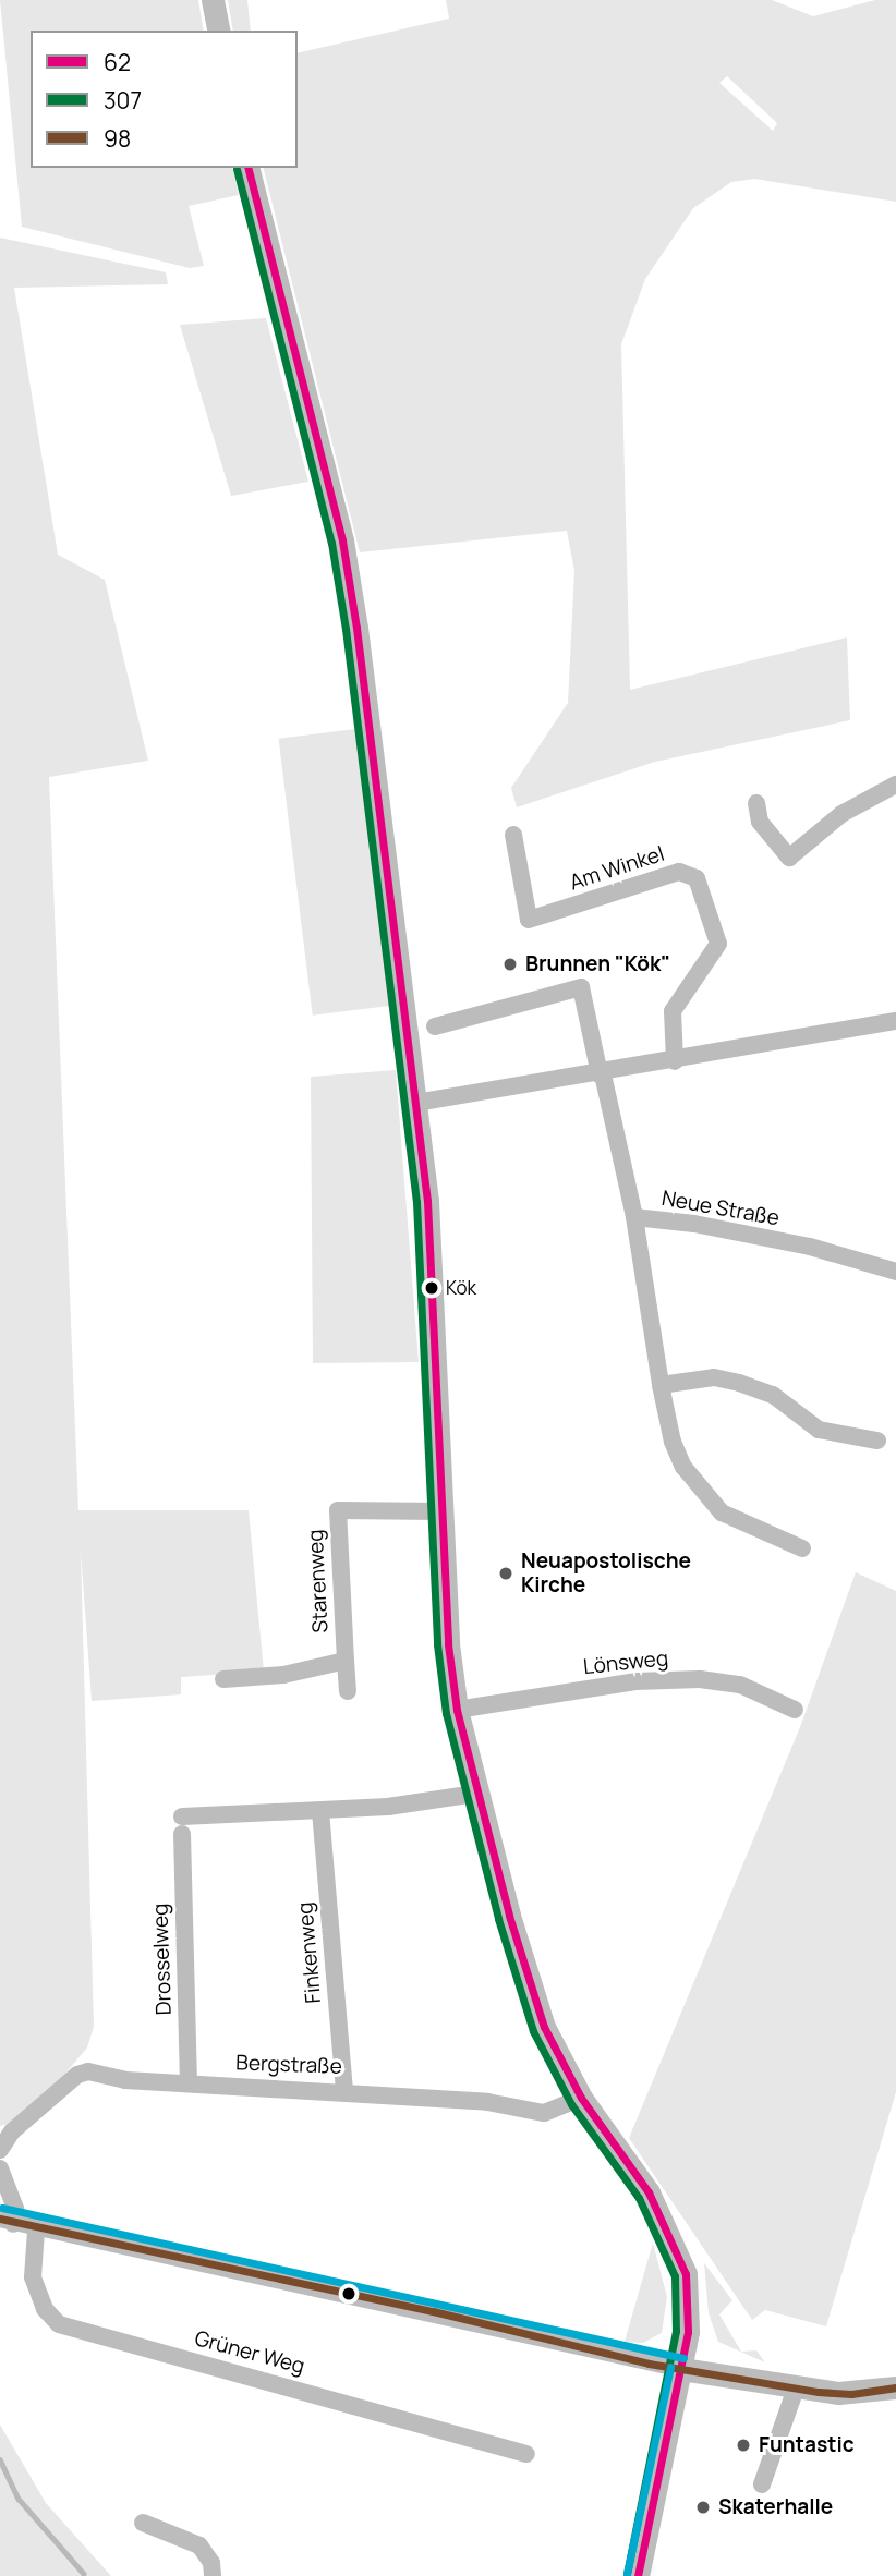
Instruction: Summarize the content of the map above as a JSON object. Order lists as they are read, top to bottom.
{
  "streets": {
    "street": [
      "Am Winkel",
      "Neue Straße",
      "Starenweg",
      "Lönsweg",
      "Finkenweg",
      "Drosselweg",
      "Bergstraße",
      "Grüner Weg"
    ]
  },
  "crossings": [
    ["Finkenweg", "Bergstraße"],
    ["Drosselweg", "Bergstraße"]
  ],
  "places": [
    "Brunnen \"Kök\"",
    "Kök",
    "Neuapostolische Kirche",
    "Funtastic",
    "Skaterhalle"
  ],
  "lines": ["transit line 62", "transit line 307", "transit line 98"],
  "legend": ["62", "307", "98"]
}
